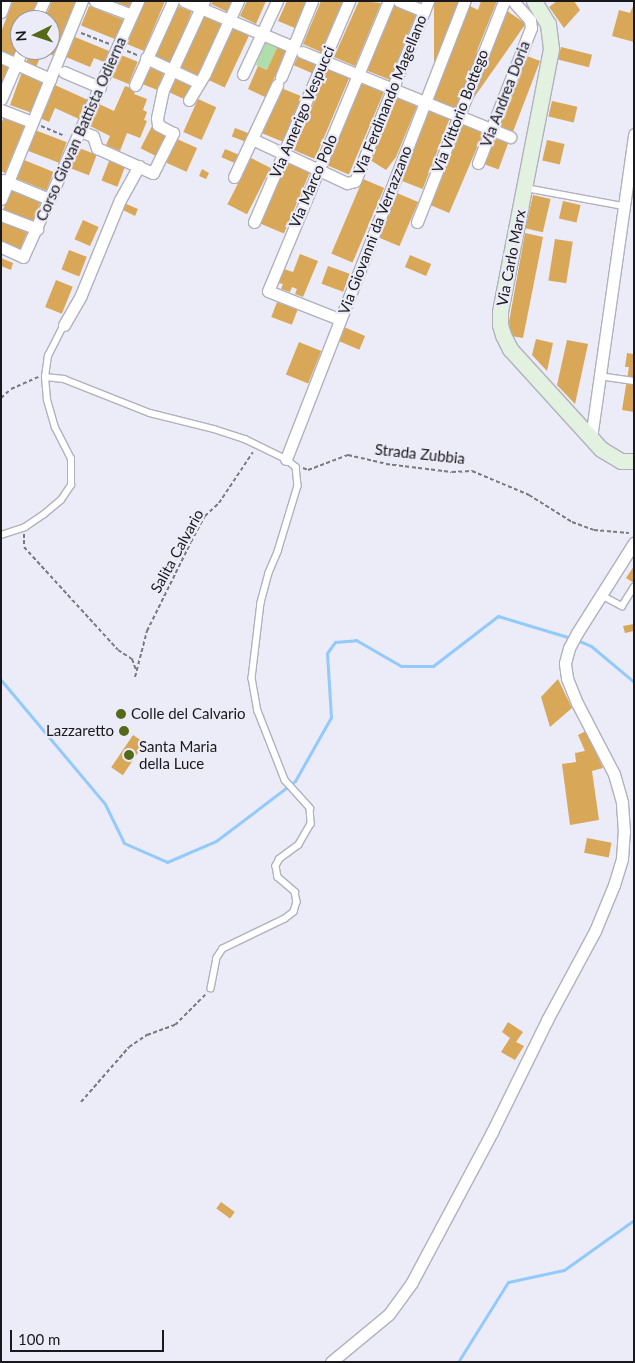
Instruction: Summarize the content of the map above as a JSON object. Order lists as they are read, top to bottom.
{
  "streets": {
    "main road": ["Via Carlo Marx"],
    "street": [
      "Via Andrea Doria",
      "Via Ferdinando Magellano",
      "Via Vittorio Bottego",
      "Via Amerigo Vespucci",
      "Corso Giovan Battista Odierna",
      "Via Marco Polo",
      "Via Giovanni da Verrazzano"
    ],
    "path": ["Strada Zubbia", "Salita Calvario"]
  },
  "crossings": [
    ["Via Ferdinando Magellano", "Via Marco Polo"],
    ["Via Marco Polo", "Via Giovanni da Verrazzano"],
    ["Via Giovanni da Verrazzano", "Strada Zubbia"]
  ],
  "places": ["Colle del Calvario", "Lazzaretto", "Santa Maria della Luce"],
  "scale_bar": "100 m",
  "north": "left"
}
